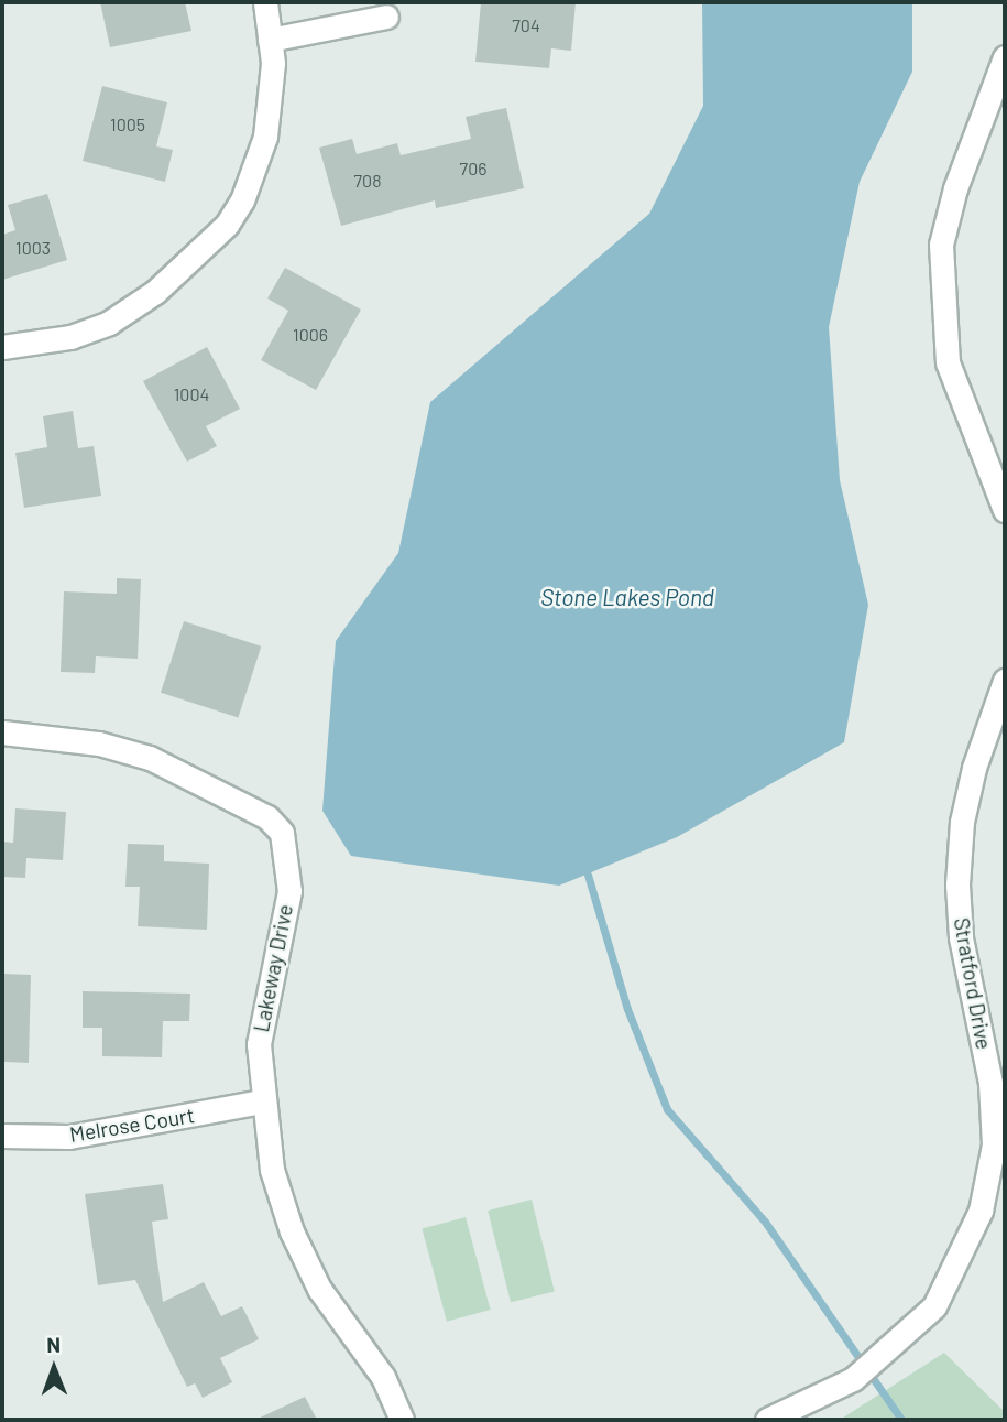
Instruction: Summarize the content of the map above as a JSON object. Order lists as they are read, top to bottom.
{
  "streets": {
    "street": ["Lakeway Drive", "Stratford Drive", "Melrose Court"]
  },
  "crossings": [
    ["Lakeway Drive", "Melrose Court"]
  ],
  "water": ["Stone Lakes Pond"],
  "house_numbers": [
    "704",
    "1005",
    "706",
    "708",
    "1003",
    "1006",
    "1004"
  ],
  "north": "top"
}
